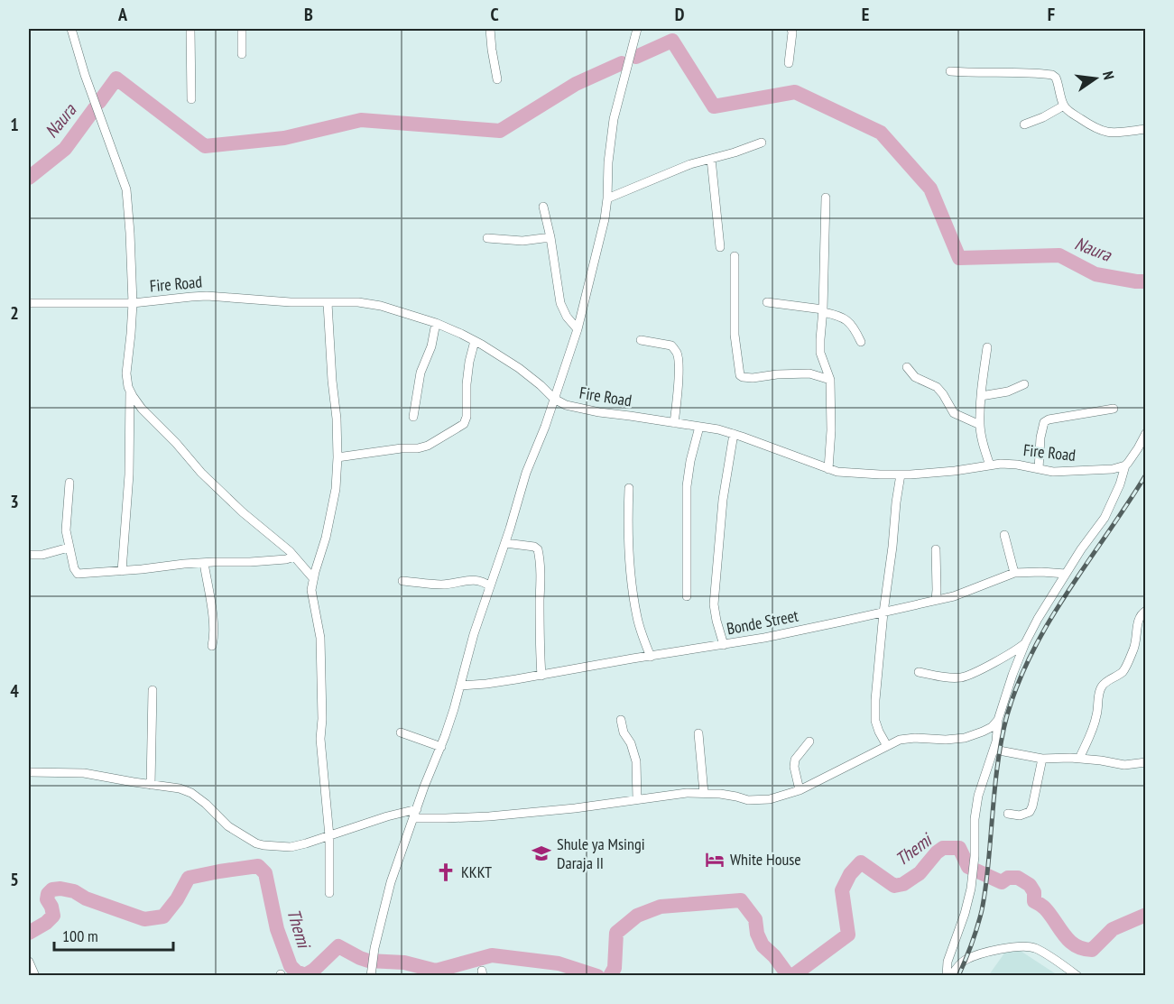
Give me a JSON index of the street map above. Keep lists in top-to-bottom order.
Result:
{
  "streets": {
    "street": ["Fire Road", "Bonde Street"]
  },
  "water": ["Naura", "Themi"],
  "places": {
    "school or university": ["Shule ya Msingi Daraja II"],
    "hotel": ["White House"],
    "church": ["KKKT"]
  },
  "scale_bar": "100 m",
  "north": "right",
  "grid": {
    "columns": [
      "A",
      "B",
      "C",
      "D",
      "E",
      "F"
    ],
    "rows": [
      "1",
      "2",
      "3",
      "4",
      "5"
    ]
  }
}
